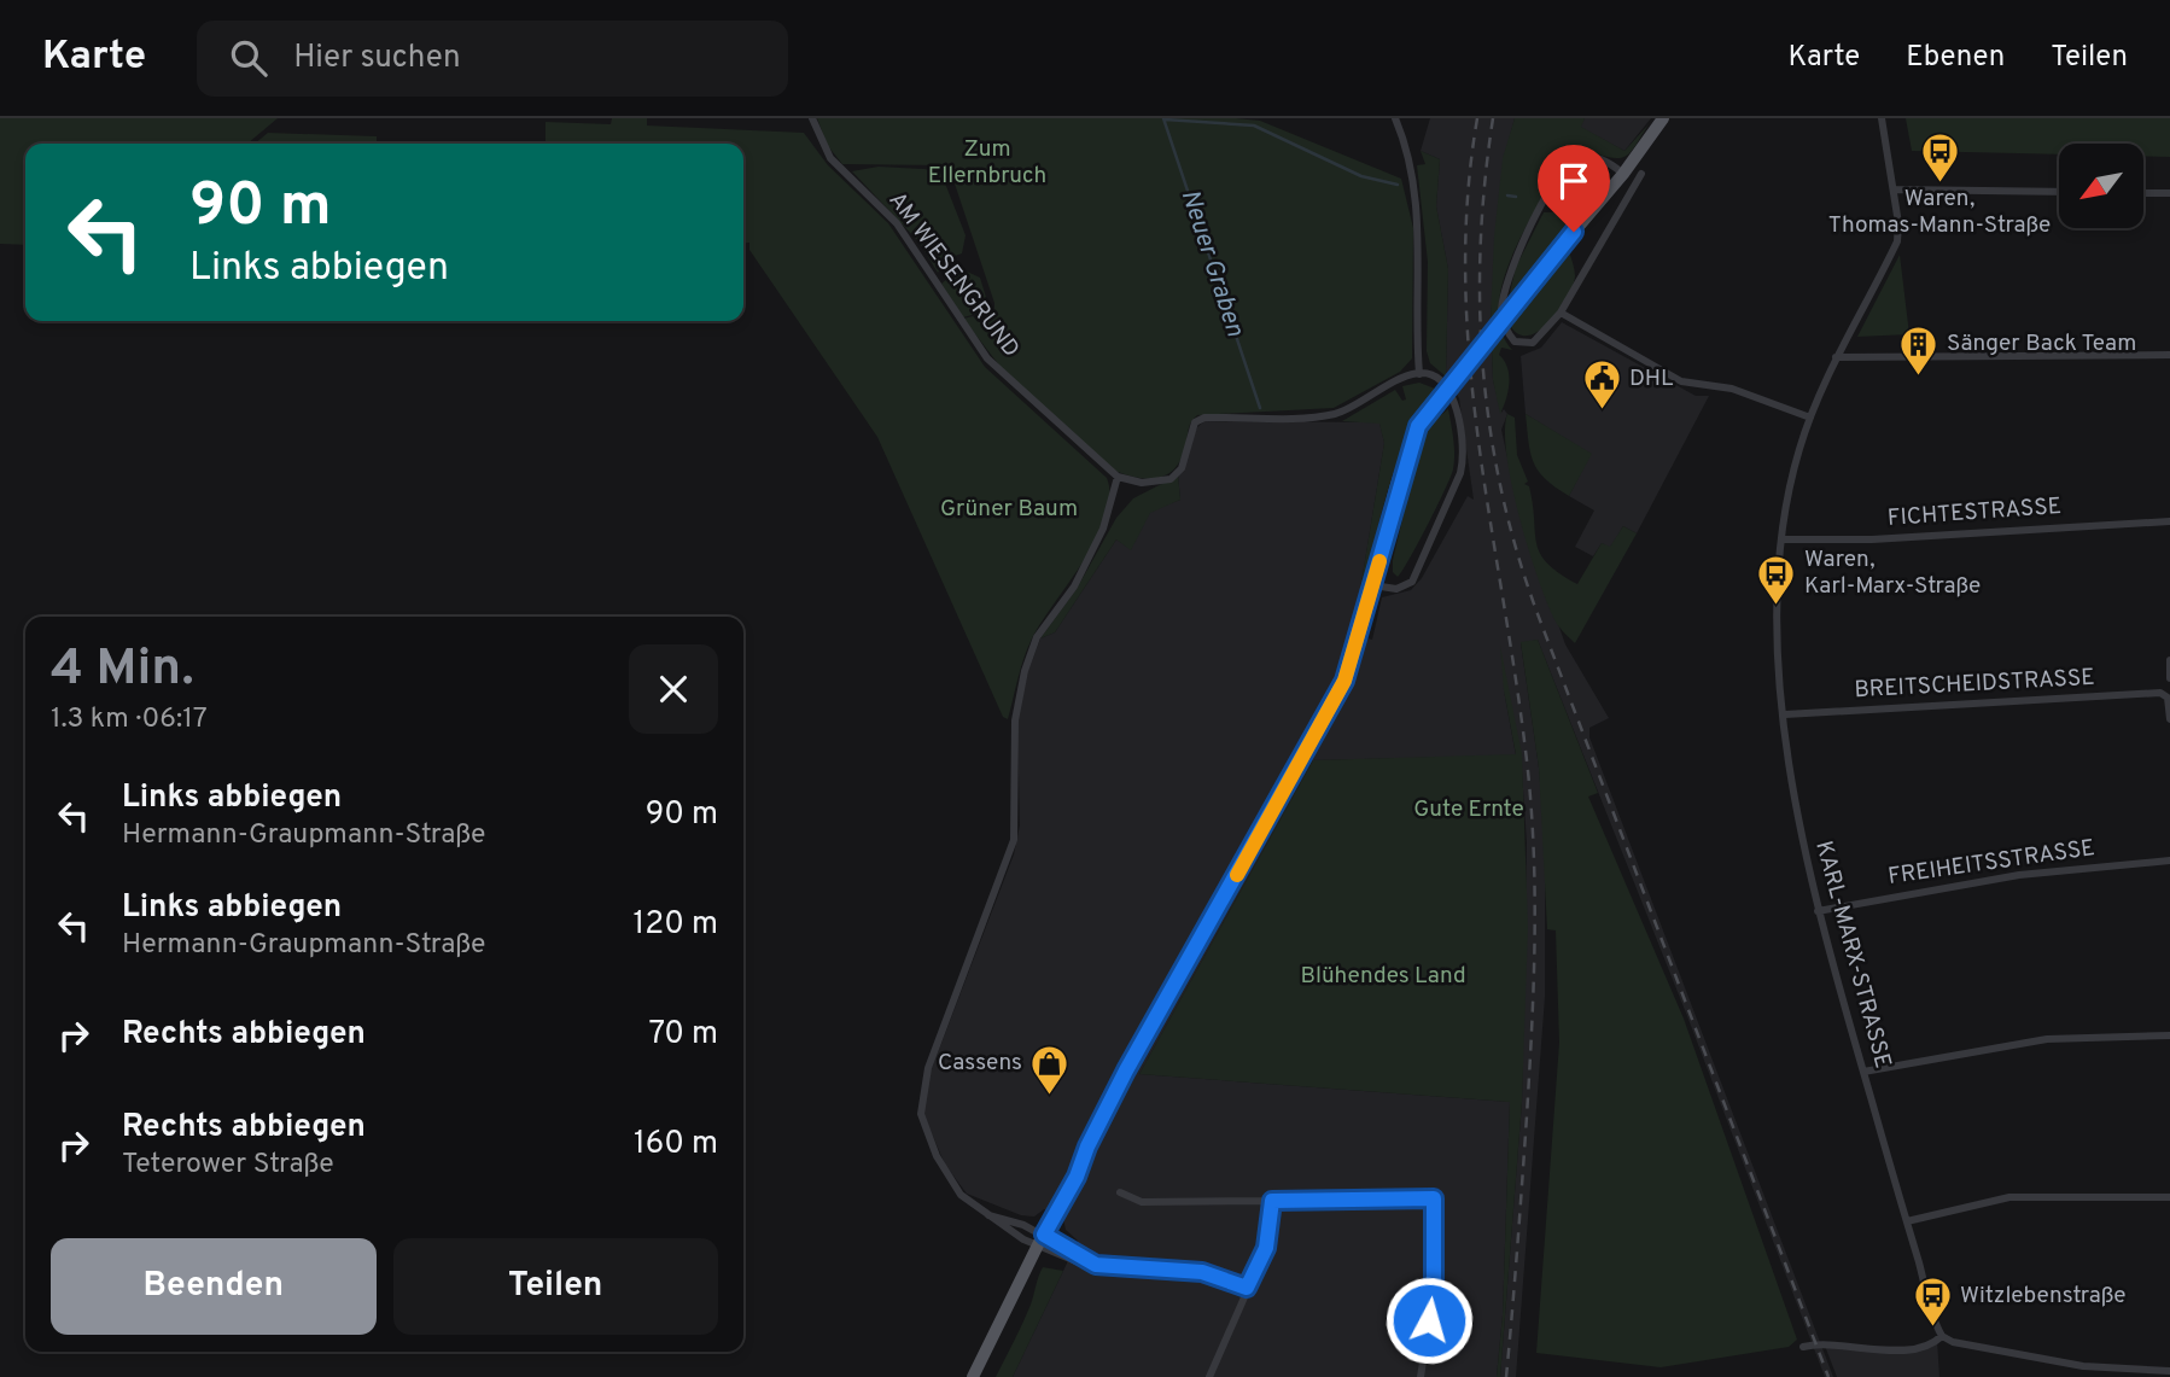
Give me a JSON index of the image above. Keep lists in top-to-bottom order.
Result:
{
  "streets": {
    "street": [
      "AM WIESENGRUND",
      "FICHTESTRASSE",
      "BREITSCHEIDSTRASSE",
      "FREIHEITSSTRASSE",
      "KARL-MARX-STRASSE"
    ]
  },
  "crossings": [
    ["FICHTESTRASSE", "KARL-MARX-STRASSE"],
    ["BREITSCHEIDSTRASSE", "KARL-MARX-STRASSE"],
    ["FREIHEITSSTRASSE", "KARL-MARX-STRASSE"]
  ],
  "water": ["Neuer Graben"],
  "parks": [
    "Zum Ellernbruch",
    "Grüner Baum",
    "Gute Ernte",
    "Blühendes Land"
  ],
  "places": {
    "bus stop": ["Waren, Thomas-Mann-Straße", "Waren, Karl-Marx-Straße", "Witzlebenstraße"],
    "building": ["Sänger Back Team"],
    "public building": ["DHL"],
    "shop": ["Cassens"]
  },
  "north": "bottom left",
  "page": {
    "header": "Karte",
    "search": "Hier suchen",
    "nav": ["Karte", "Ebenen", "Teilen"],
    "turn": ["90 m", "Links abbiegen"],
    "heading": ["4 Min.", "1.3 km · 06:17"],
    "list": [
      {
        "name": "Links abbiegen",
        "note": "Hermann-Graupmann-Straße",
        "value": "90 m"
      },
      {
        "name": "Links abbiegen",
        "note": "Hermann-Graupmann-Straße",
        "value": "120 m"
      },
      {
        "name": "Rechts abbiegen",
        "value": "70 m"
      },
      {
        "name": "Rechts abbiegen",
        "note": "Teterower Straße",
        "value": "160 m"
      }
    ],
    "buttons": ["Beenden", "Teilen"]
  }
}
